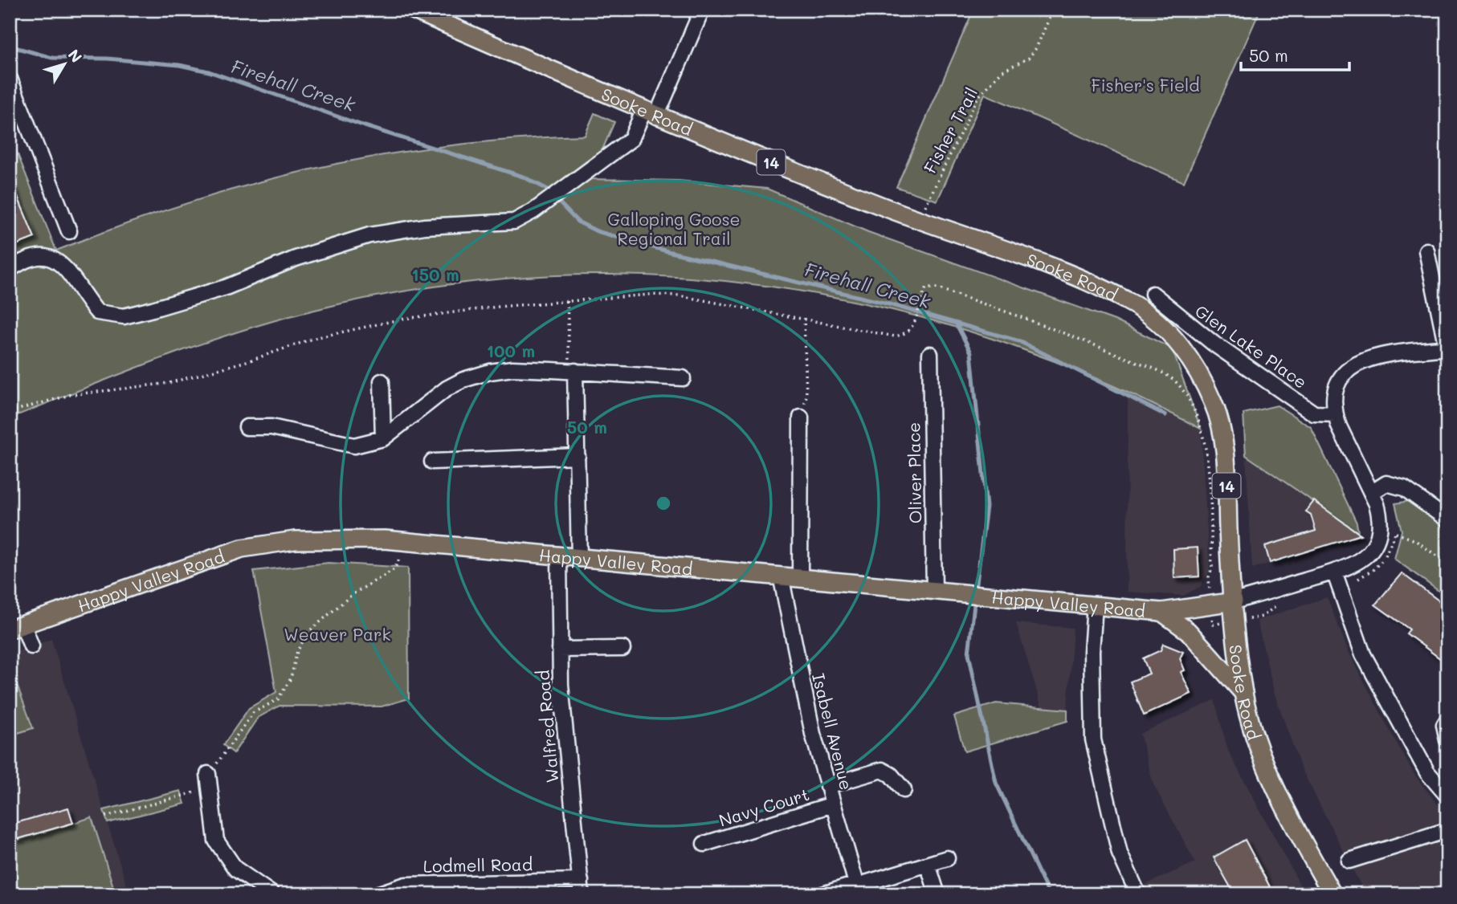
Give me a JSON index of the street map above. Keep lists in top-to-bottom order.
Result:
{
  "streets": {
    "main road": ["Sooke Road", "14", "Happy Valley Road"],
    "street": [
      "Glen Lake Place",
      "Oliver Place",
      "Walfred Road",
      "Isabell Avenue",
      "Navy Court",
      "Lodmell Road"
    ],
    "path": ["Fisher Trail"]
  },
  "crossings": [
    ["Sooke Road", "Fisher Trail"],
    ["Sooke Road", "Happy Valley Road"],
    ["Oliver Place", "Happy Valley Road"],
    ["Happy Valley Road", "Walfred Road"],
    ["Happy Valley Road", "Isabell Avenue"],
    ["Walfred Road", "Lodmell Road"],
    ["Isabell Avenue", "Navy Court"]
  ],
  "water": ["Firehall Creek"],
  "parks": ["Fisher's Field", "Galloping Goose Regional Trail", "Weaver Park"],
  "scale_bar": "50 m",
  "north": "top right",
  "rings": ["150 m", "100 m", "50 m"]
}
